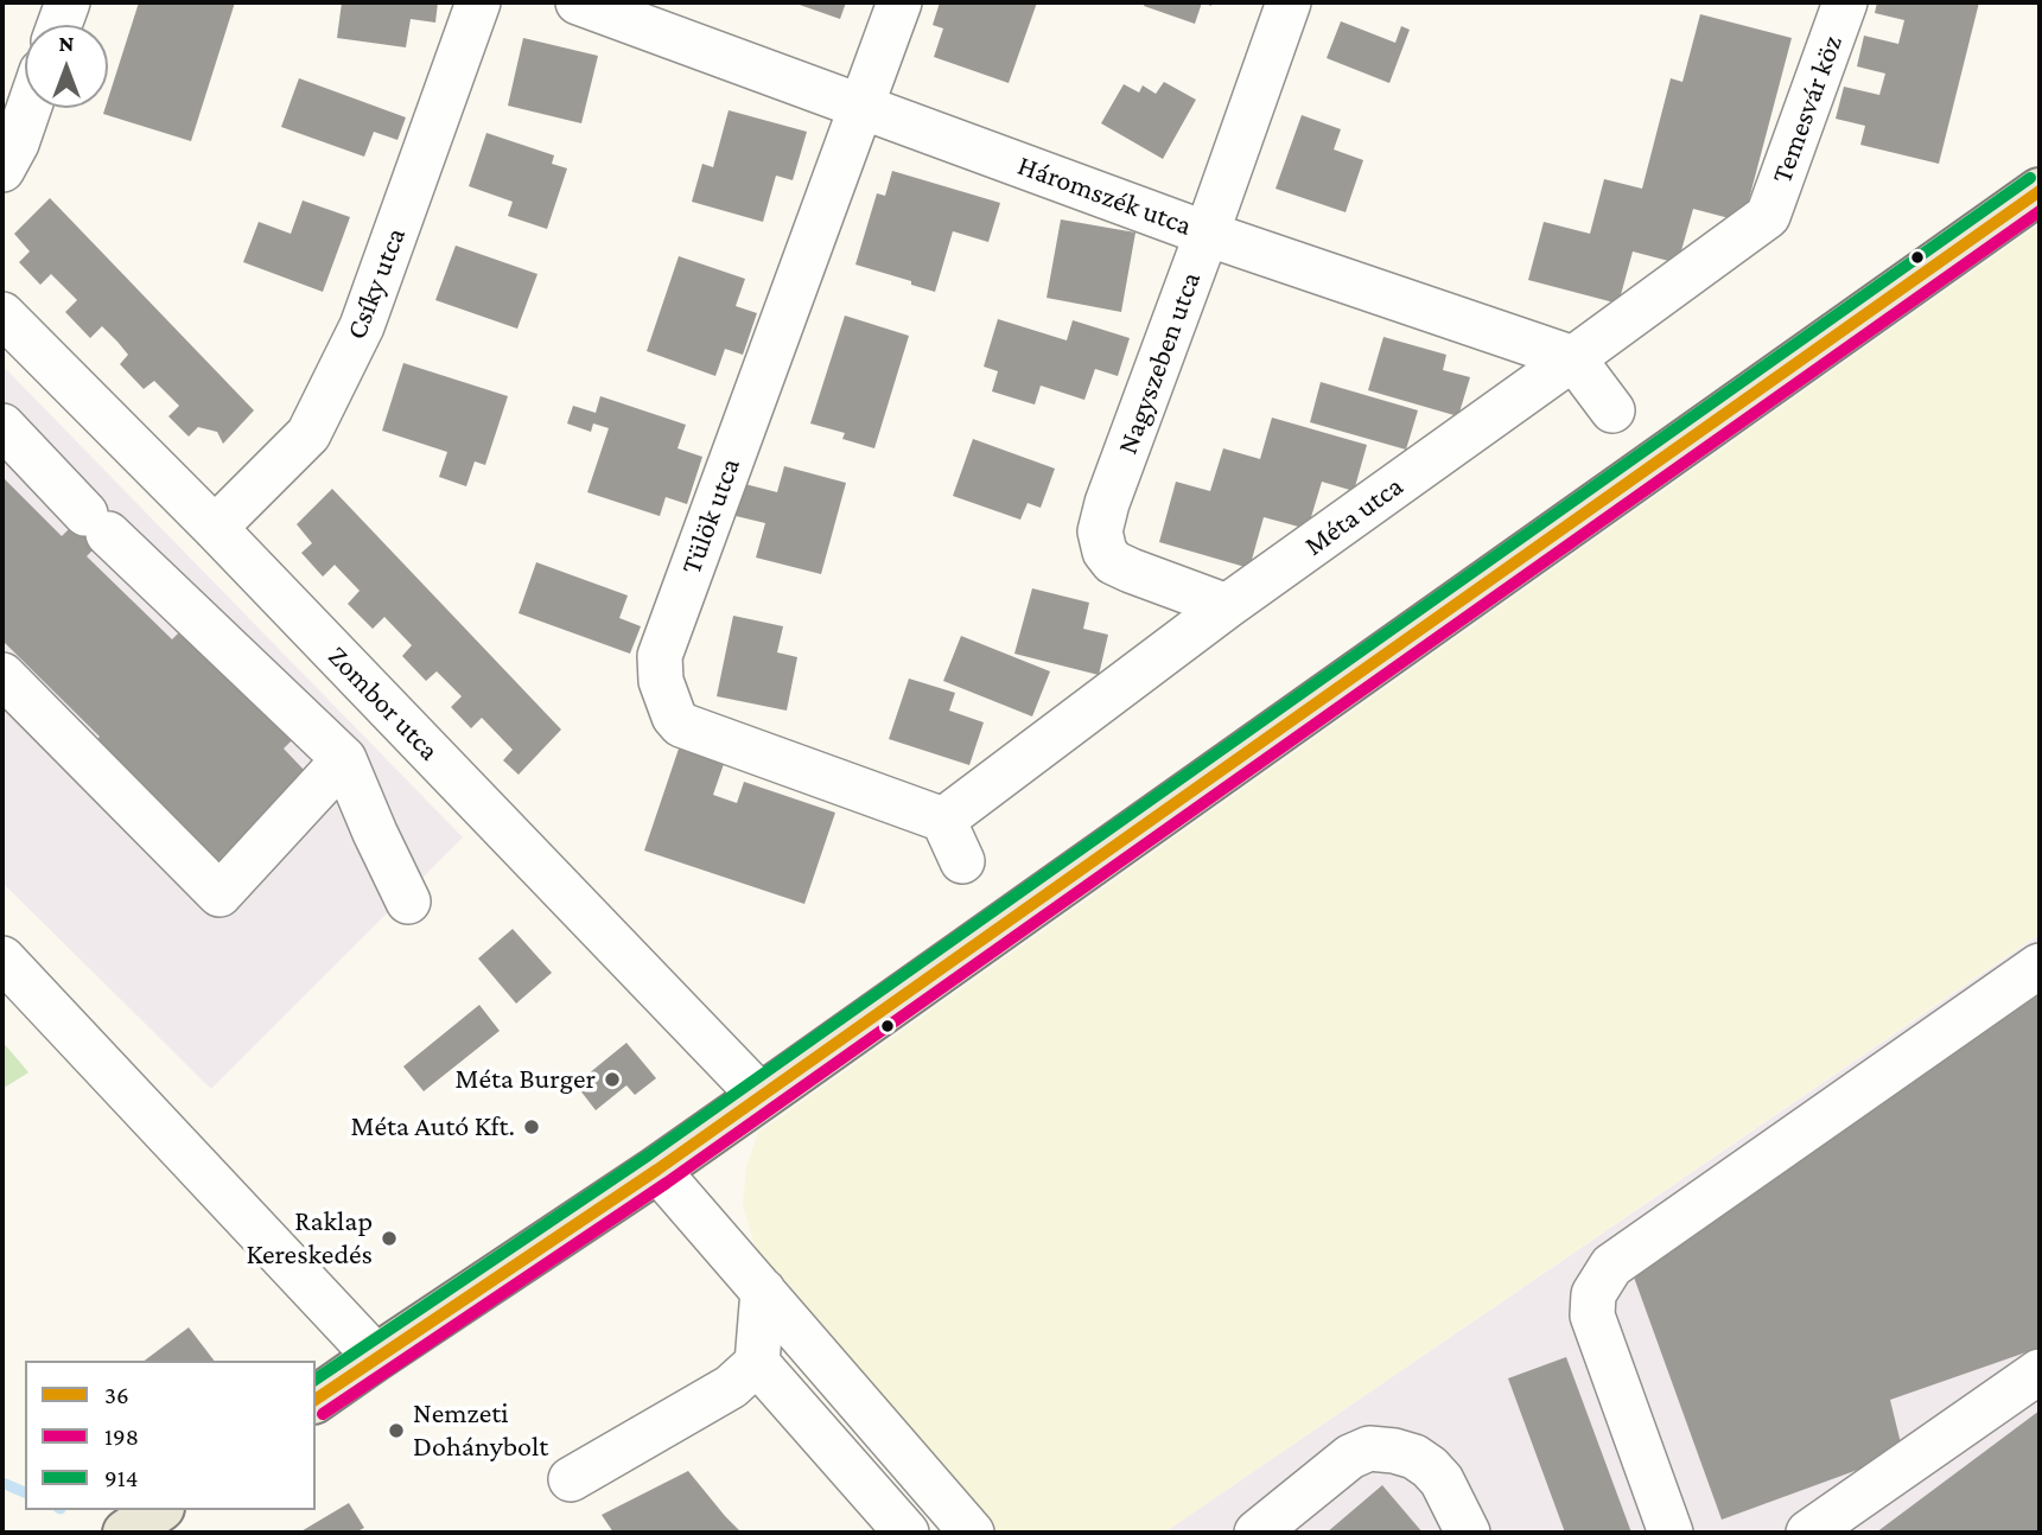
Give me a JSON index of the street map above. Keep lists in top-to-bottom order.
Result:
{
  "streets": {
    "street": [
      "Temesvár köz",
      "Háromszék utca",
      "Csíky utca",
      "Nagyszeben utca",
      "Tülök utca",
      "Méta utca",
      "Zombor utca"
    ]
  },
  "crossings": [
    ["Temesvár köz", "Méta utca"],
    ["Háromszék utca", "Nagyszeben utca"],
    ["Háromszék utca", "Tülök utca"],
    ["Háromszék utca", "Méta utca"],
    ["Csíky utca", "Zombor utca"],
    ["Nagyszeben utca", "Méta utca"],
    ["Tülök utca", "Méta utca"]
  ],
  "places": [
    "Méta Burger",
    "Méta Autó Kft.",
    "Raklap Kereskedés",
    "Nemzeti Dohánybolt"
  ],
  "lines": ["transit line 914", "transit line 36", "transit line 198"],
  "legend": ["36", "198", "914"],
  "north": "top"
}
